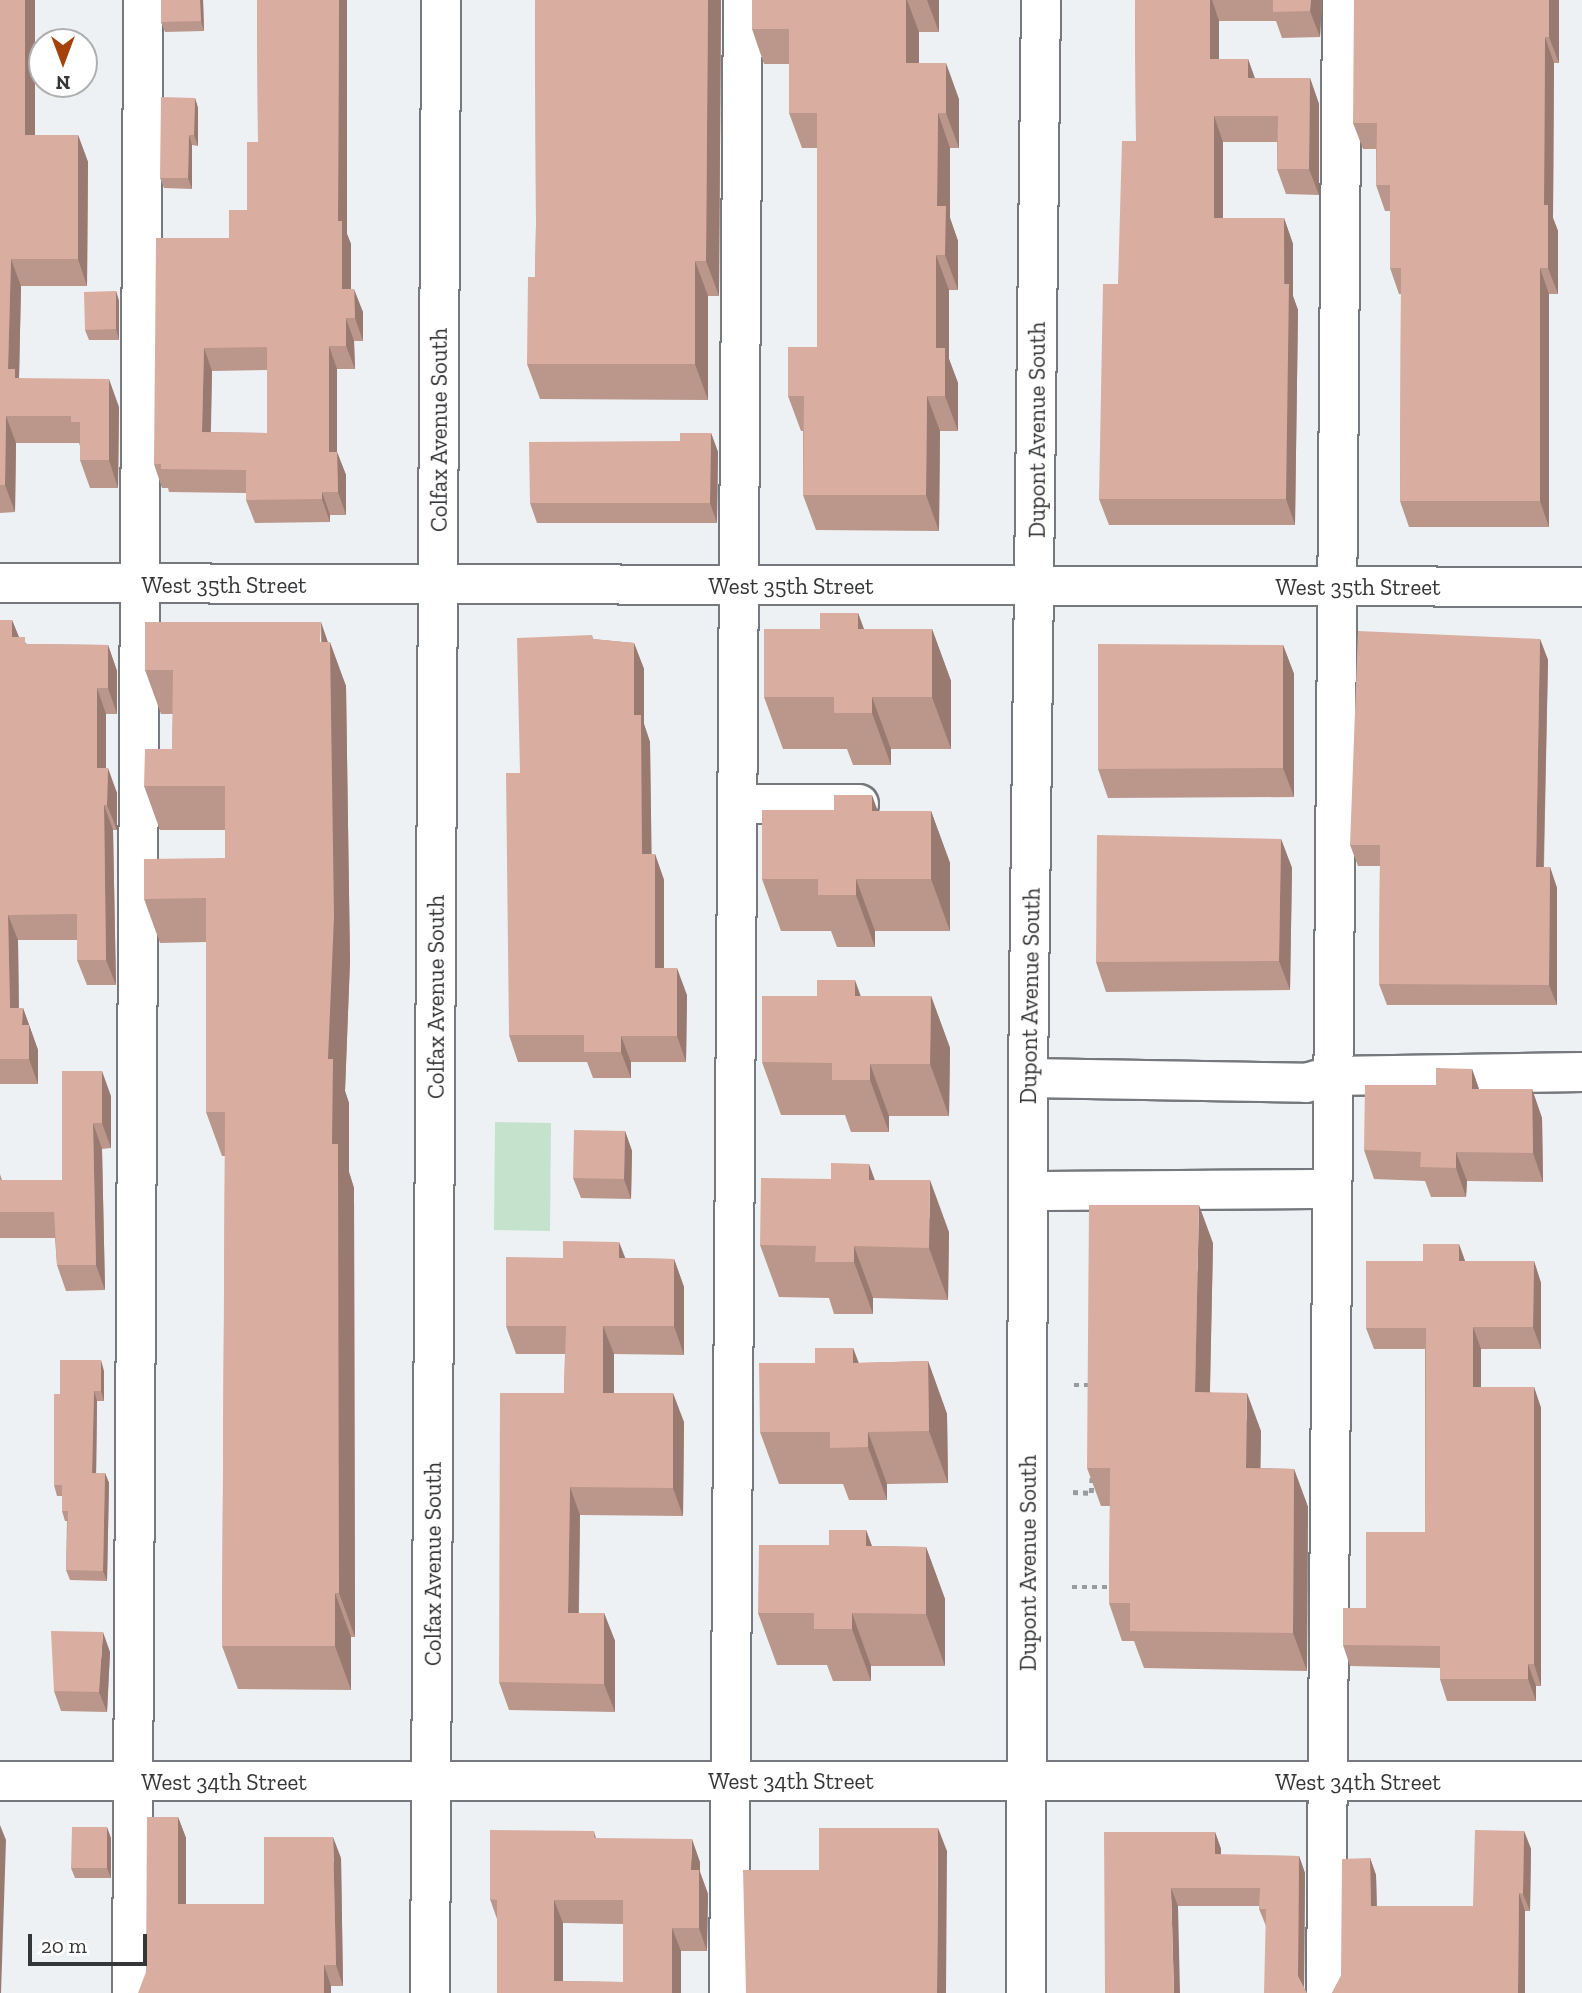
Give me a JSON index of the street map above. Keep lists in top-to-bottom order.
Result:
{
  "streets": {
    "street": [
      "Colfax Avenue South",
      "Dupont Avenue South",
      "West 35th Street",
      "West 34th Street"
    ]
  },
  "crossings": [
    ["Colfax Avenue South", "West 35th Street"],
    ["Colfax Avenue South", "West 34th Street"],
    ["Dupont Avenue South", "West 35th Street"],
    ["Dupont Avenue South", "West 34th Street"]
  ],
  "scale_bar": "20 m",
  "north": "bottom"
}
